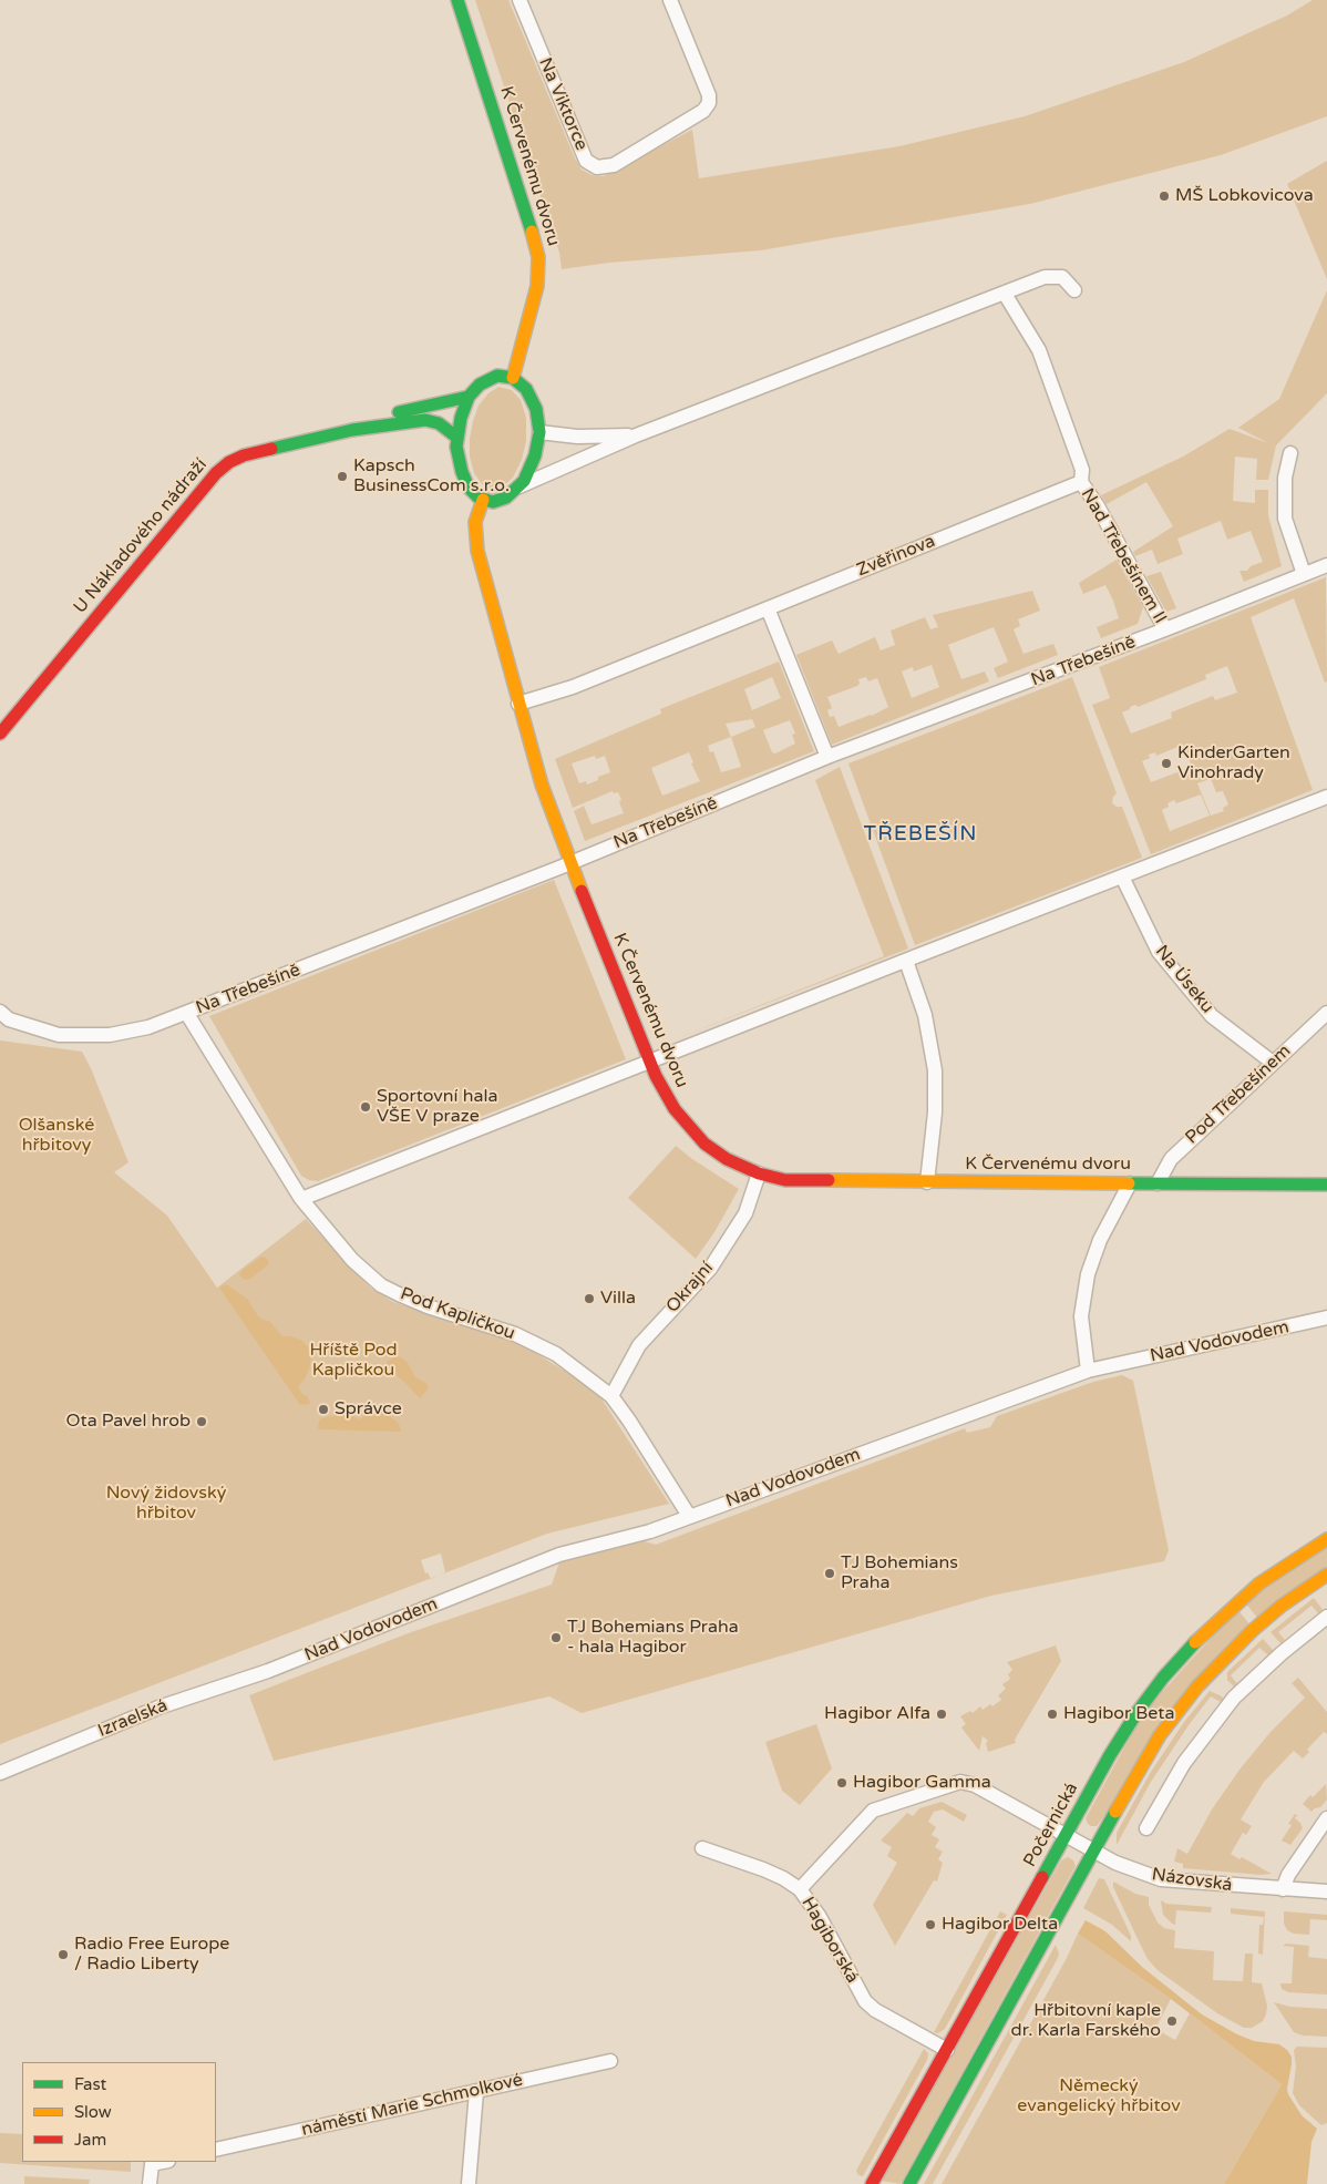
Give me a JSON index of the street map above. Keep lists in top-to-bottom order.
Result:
{
  "streets": {
    "street": [
      "Na Viktorce",
      "K Červenému dvoru",
      "U Nákladového nádraží",
      "Zvěřinova",
      "Nad Třebešínem II",
      "Na Třebešíně",
      "Na Úseku",
      "Pod Třebešínem",
      "Okrajní",
      "Pod Kapličkou",
      "Nad Vodovodem",
      "Izraelská",
      "Počernická",
      "Názovská",
      "Hagiborská",
      "náměstí Marie Schmolkové"
    ]
  },
  "crossings": [
    ["K Červenému dvoru", "Zvěřinova"],
    ["K Červenému dvoru", "Na Třebešíně"],
    ["K Červenému dvoru", "Pod Třebešínem"],
    ["K Červenému dvoru", "Okrajní"],
    ["Zvěřinova", "Nad Třebešínem II"],
    ["Nad Třebešínem II", "Na Třebešíně"],
    ["Na Třebešíně", "Pod Kapličkou"],
    ["Na Úseku", "Pod Třebešínem"],
    ["Okrajní", "Pod Kapličkou"],
    ["Pod Kapličkou", "Nad Vodovodem"],
    ["Nad Vodovodem", "Izraelská"],
    ["Počernická", "Názovská"],
    ["Počernická", "Hagiborská"],
    ["Názovská", "Hagiborská"]
  ],
  "districts": ["TŘEBEŠÍN"],
  "parks": [
    "Olšanské hřbitovy",
    "Hříště Pod Kapličkou",
    "Nový židovský hřbitov",
    "Německý evangelický hřbitov"
  ],
  "places": [
    "MŠ Lobkovicova",
    "Kapsch BusinessCom s.r.o.",
    "KinderGarten Vinohrady",
    "Sportovní hala VŠE V praze",
    "Villa",
    "Správce",
    "Ota Pavel hrob",
    "TJ Bohemians Praha",
    "TJ Bohemians Praha - hala Hagibor",
    "Hagibor Alfa",
    "Hagibor Beta",
    "Hagibor Gamma",
    "Hagibor Delta",
    "Radio Free Europe / Radio Liberty",
    "Hřbitovní kaple dr. Karla Farského"
  ],
  "legend": ["Fast", "Slow", "Jam"]
}
